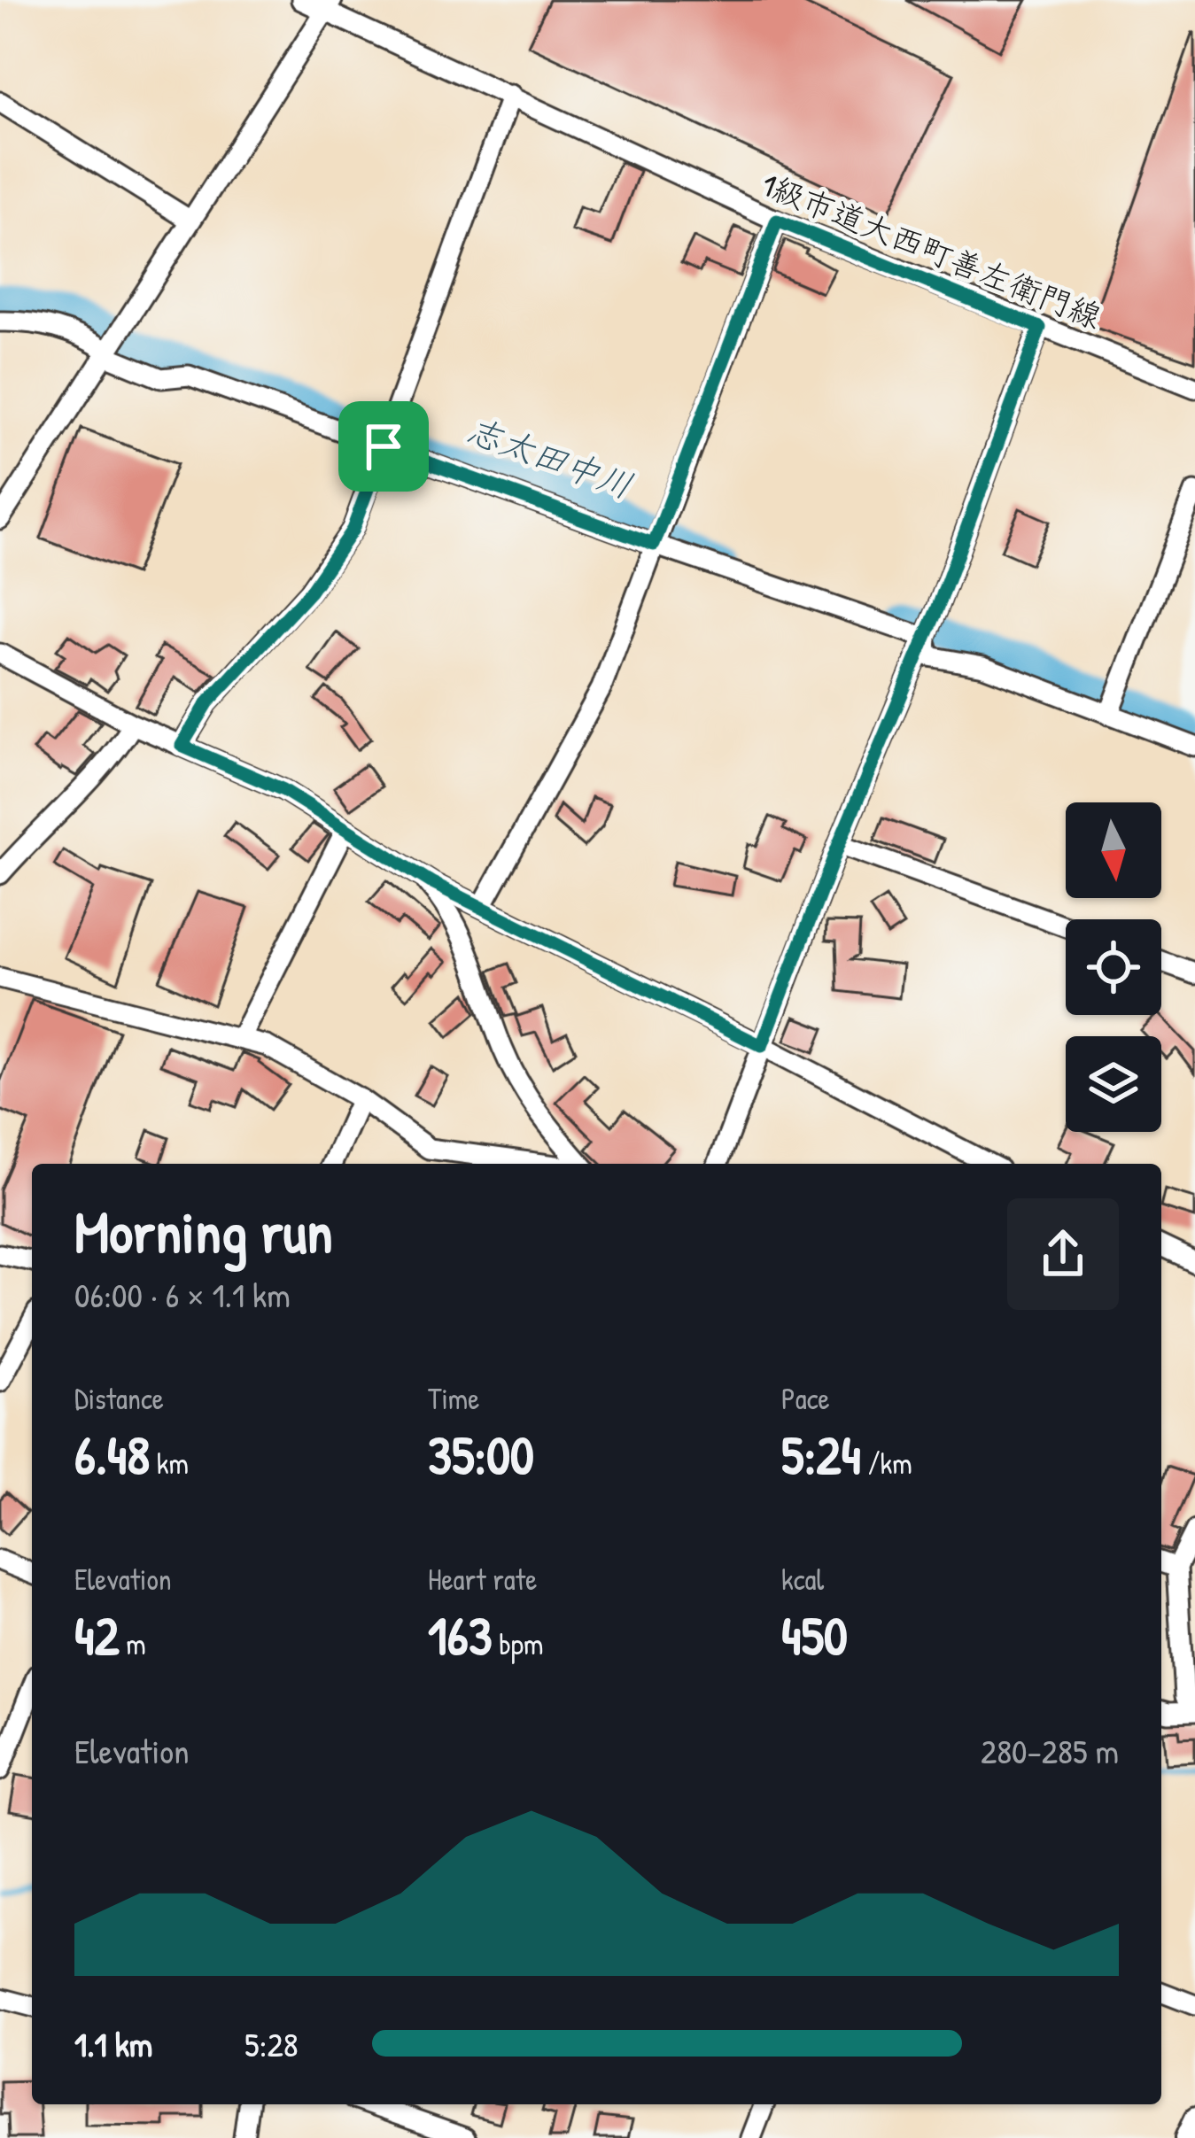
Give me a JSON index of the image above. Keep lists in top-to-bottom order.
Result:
{
  "streets": {
    "street": ["1級市道大西町善左衛門線"]
  },
  "water": ["志太田中川"],
  "north": "bottom",
  "page": {
    "heading": ["Morning run", "06:00 · 6 × 1.1 km"],
    "stats": [
      ["Distance", "6.48 km"],
      ["Time", "35:00"],
      ["Pace", "5:24 /km"],
      ["Elevation", "42 m"],
      ["Heart rate", "163 bpm"],
      ["kcal", "450"]
    ],
    "chart": ["Elevation", "280–285 m"],
    "list": [
      {
        "name": "1.1 km",
        "note": "5:28"
      }
    ]
  }
}
